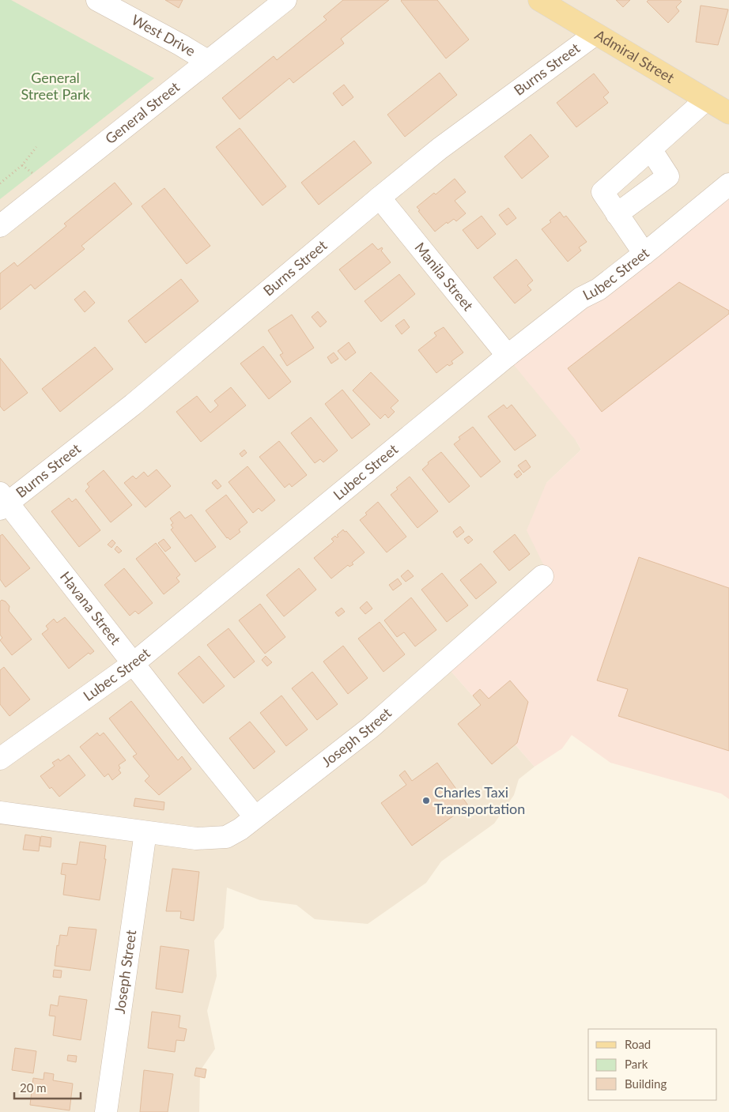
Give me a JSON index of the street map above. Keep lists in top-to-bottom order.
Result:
{
  "streets": {
    "main road": ["Admiral Street"],
    "street": [
      "West Drive",
      "Burns Street",
      "General Street",
      "Lubec Street",
      "Manila Street",
      "Havana Street",
      "Joseph Street"
    ]
  },
  "crossings": [
    ["West Drive", "General Street"],
    ["Admiral Street", "Burns Street"],
    ["Burns Street", "Manila Street"],
    ["Burns Street", "Havana Street"],
    ["Lubec Street", "Manila Street"],
    ["Lubec Street", "Havana Street"],
    ["Havana Street", "Joseph Street"]
  ],
  "parks": ["General Street Park"],
  "places": ["Charles Taxi Transportation"],
  "legend": ["Road", "Park", "Building"],
  "scale_bar": "20 m"
}
